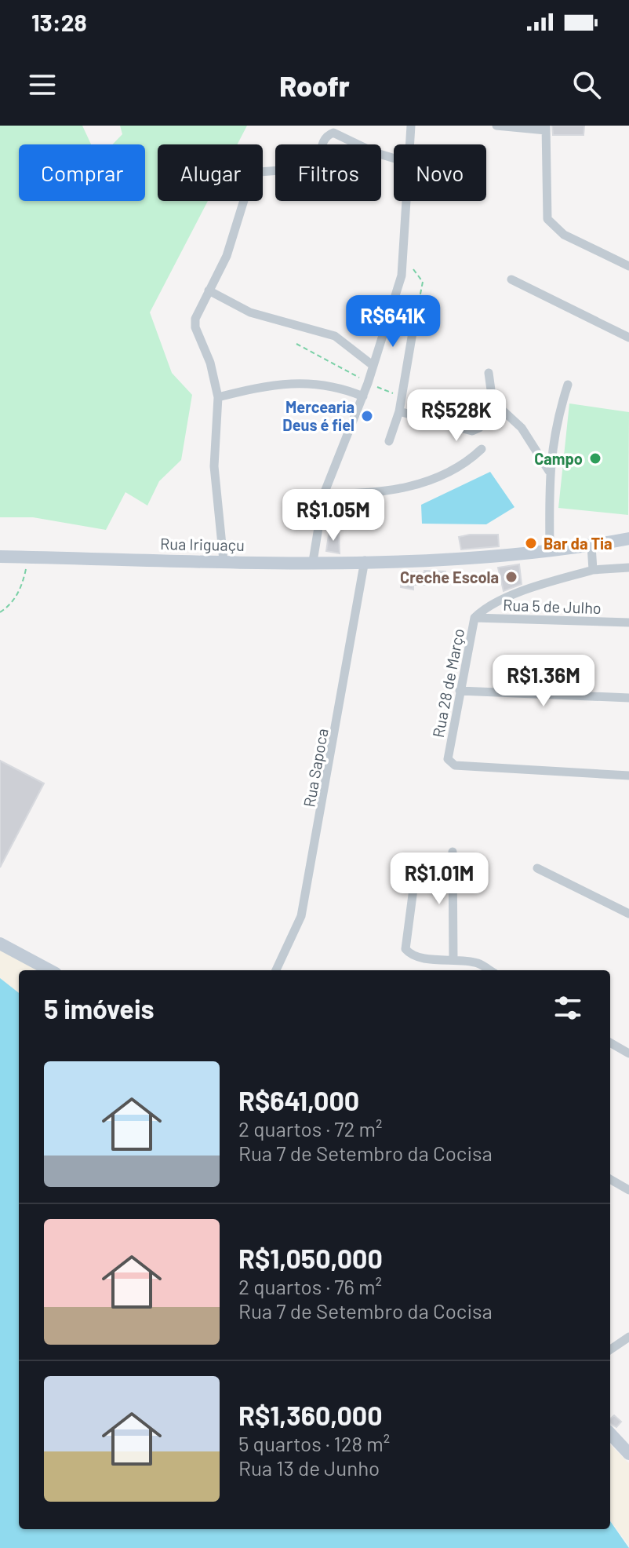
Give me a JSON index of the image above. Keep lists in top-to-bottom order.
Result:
{
  "streets": {
    "main road": ["Rua Iriguaçu"],
    "street": ["Rua 5 de Julho", "Rua 28 de Março", "Rua Sapoca"]
  },
  "crossings": [
    ["Rua Iriguaçu", "Rua Sapoca"],
    ["Rua 5 de Julho", "Rua 28 de Março"]
  ],
  "places": [
    "Mercearia Deus é fiel",
    "Campo",
    "Bar da Tia",
    "Creche Escola"
  ],
  "page": {
    "status": "13:28",
    "header": "Roofr",
    "chip": [
      "Comprar",
      "Alugar",
      "Filtros",
      "Novo"
    ],
    "price": [
      "R$641K",
      "R$528K",
      "R$1.05M",
      "R$1.36M",
      "R$1.01M"
    ],
    "heading": "5 imóveis",
    "list": [
      {
        "name": "R$641,000",
        "note": "2 quartos · 72 m² · Rua 7 de Setembro da Cocisa"
      },
      {
        "name": "R$1,050,000",
        "note": "2 quartos · 76 m² · Rua 7 de Setembro da Cocisa"
      },
      {
        "name": "R$1,360,000",
        "note": "5 quartos · 128 m² · Rua 13 de Junho"
      }
    ]
  }
}
